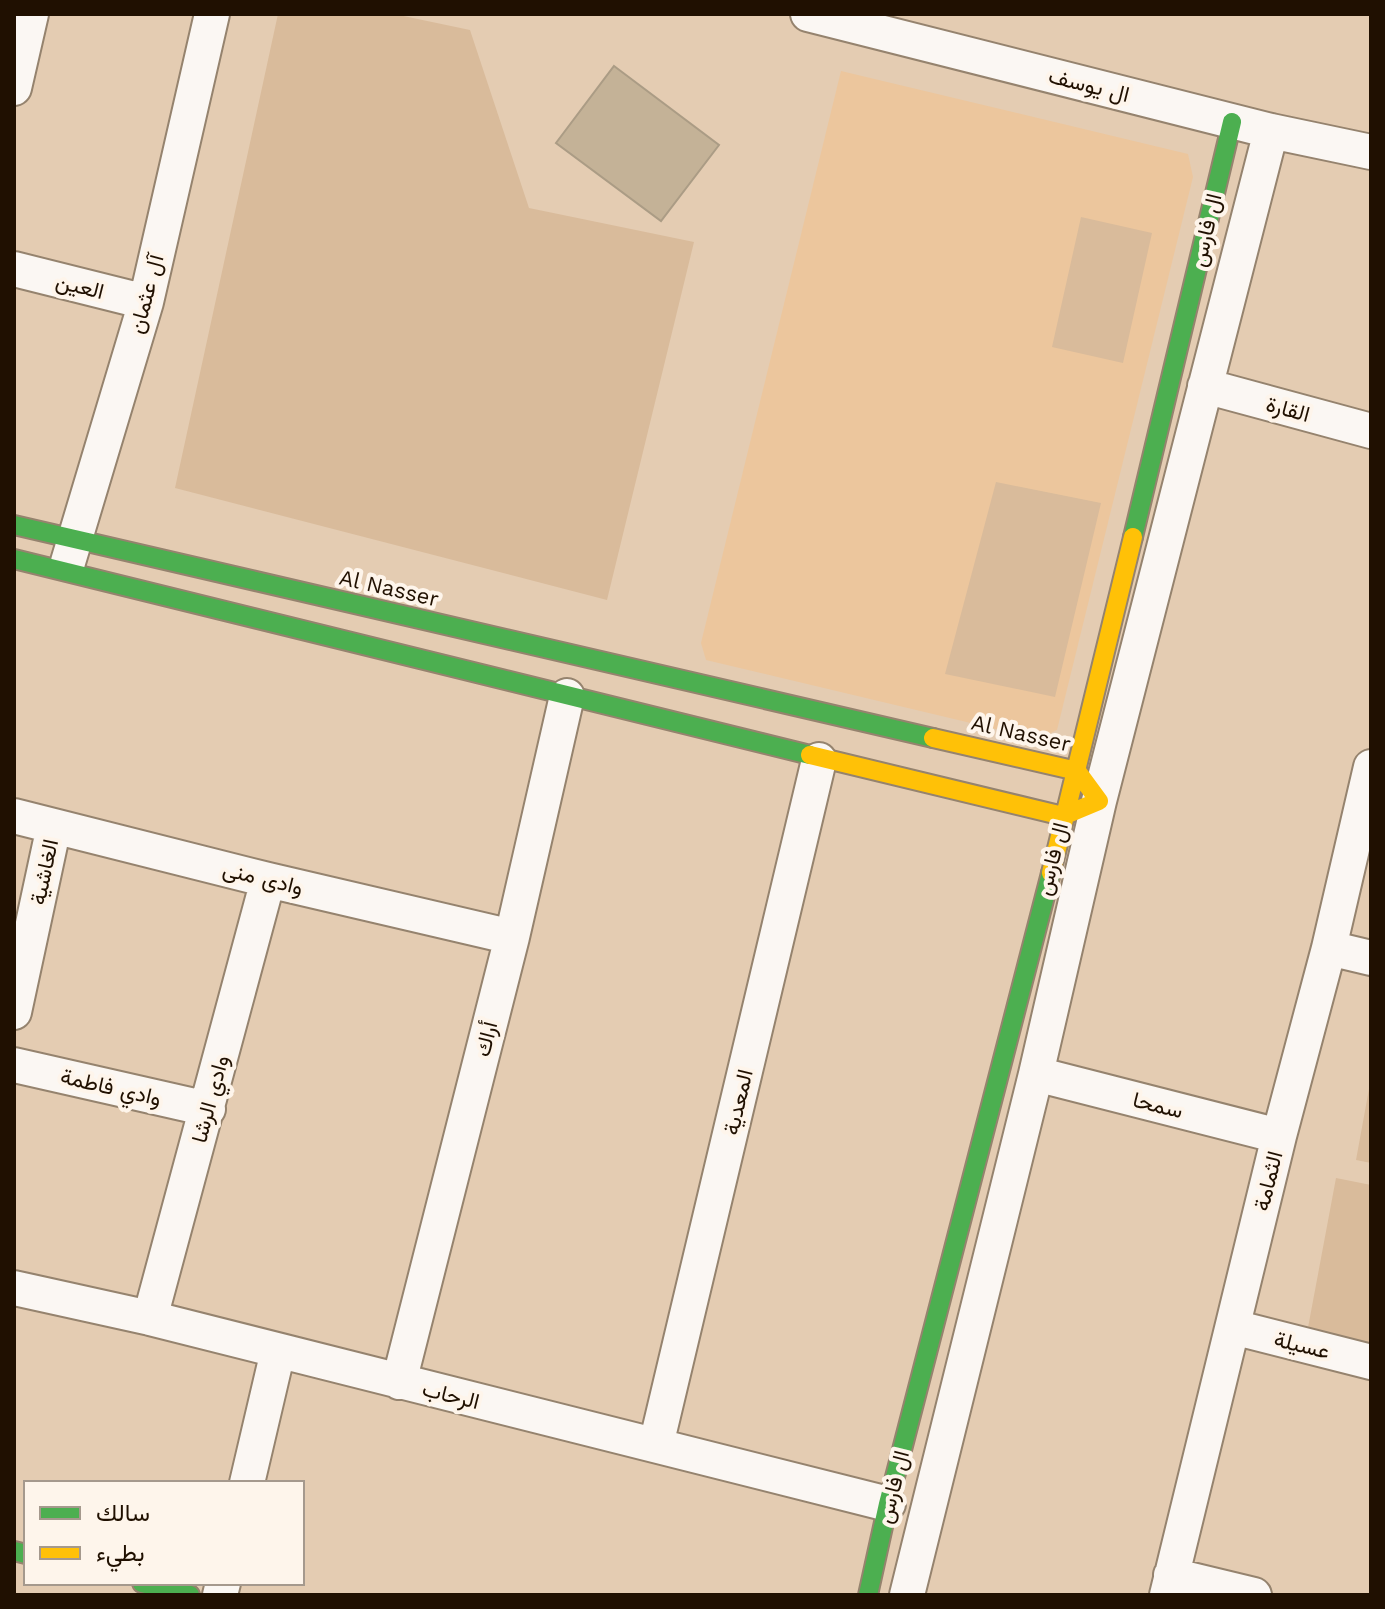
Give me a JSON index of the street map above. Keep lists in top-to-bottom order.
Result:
{
  "streets": {
    "street": [
      "ال يوسف",
      "ال فارس",
      "العين",
      "آل عثمان",
      "القارة",
      "Al Nasser",
      "الغاشية",
      "وادى منى",
      "أراك",
      "وادي فاطمة",
      "وادي الرشا",
      "المعدية",
      "سمحا",
      "الثمامة",
      "عسيلة",
      "الرحاب"
    ]
  },
  "crossings": [
    ["ال يوسف", "ال فارس"],
    ["ال فارس", "القارة"],
    ["ال فارس", "Al Nasser"],
    ["ال فارس", "سمحا"],
    ["ال فارس", "الرحاب"],
    ["العين", "آل عثمان"],
    ["آل عثمان", "Al Nasser"],
    ["Al Nasser", "أراك"],
    ["Al Nasser", "المعدية"],
    ["الغاشية", "وادى منى"],
    ["وادى منى", "أراك"],
    ["وادى منى", "وادي الرشا"],
    ["أراك", "الرحاب"],
    ["وادي فاطمة", "وادي الرشا"],
    ["وادي الرشا", "الرحاب"],
    ["المعدية", "الرحاب"],
    ["سمحا", "الثمامة"],
    ["الثمامة", "عسيلة"]
  ],
  "legend": ["سالك", "بطيء"]
}
